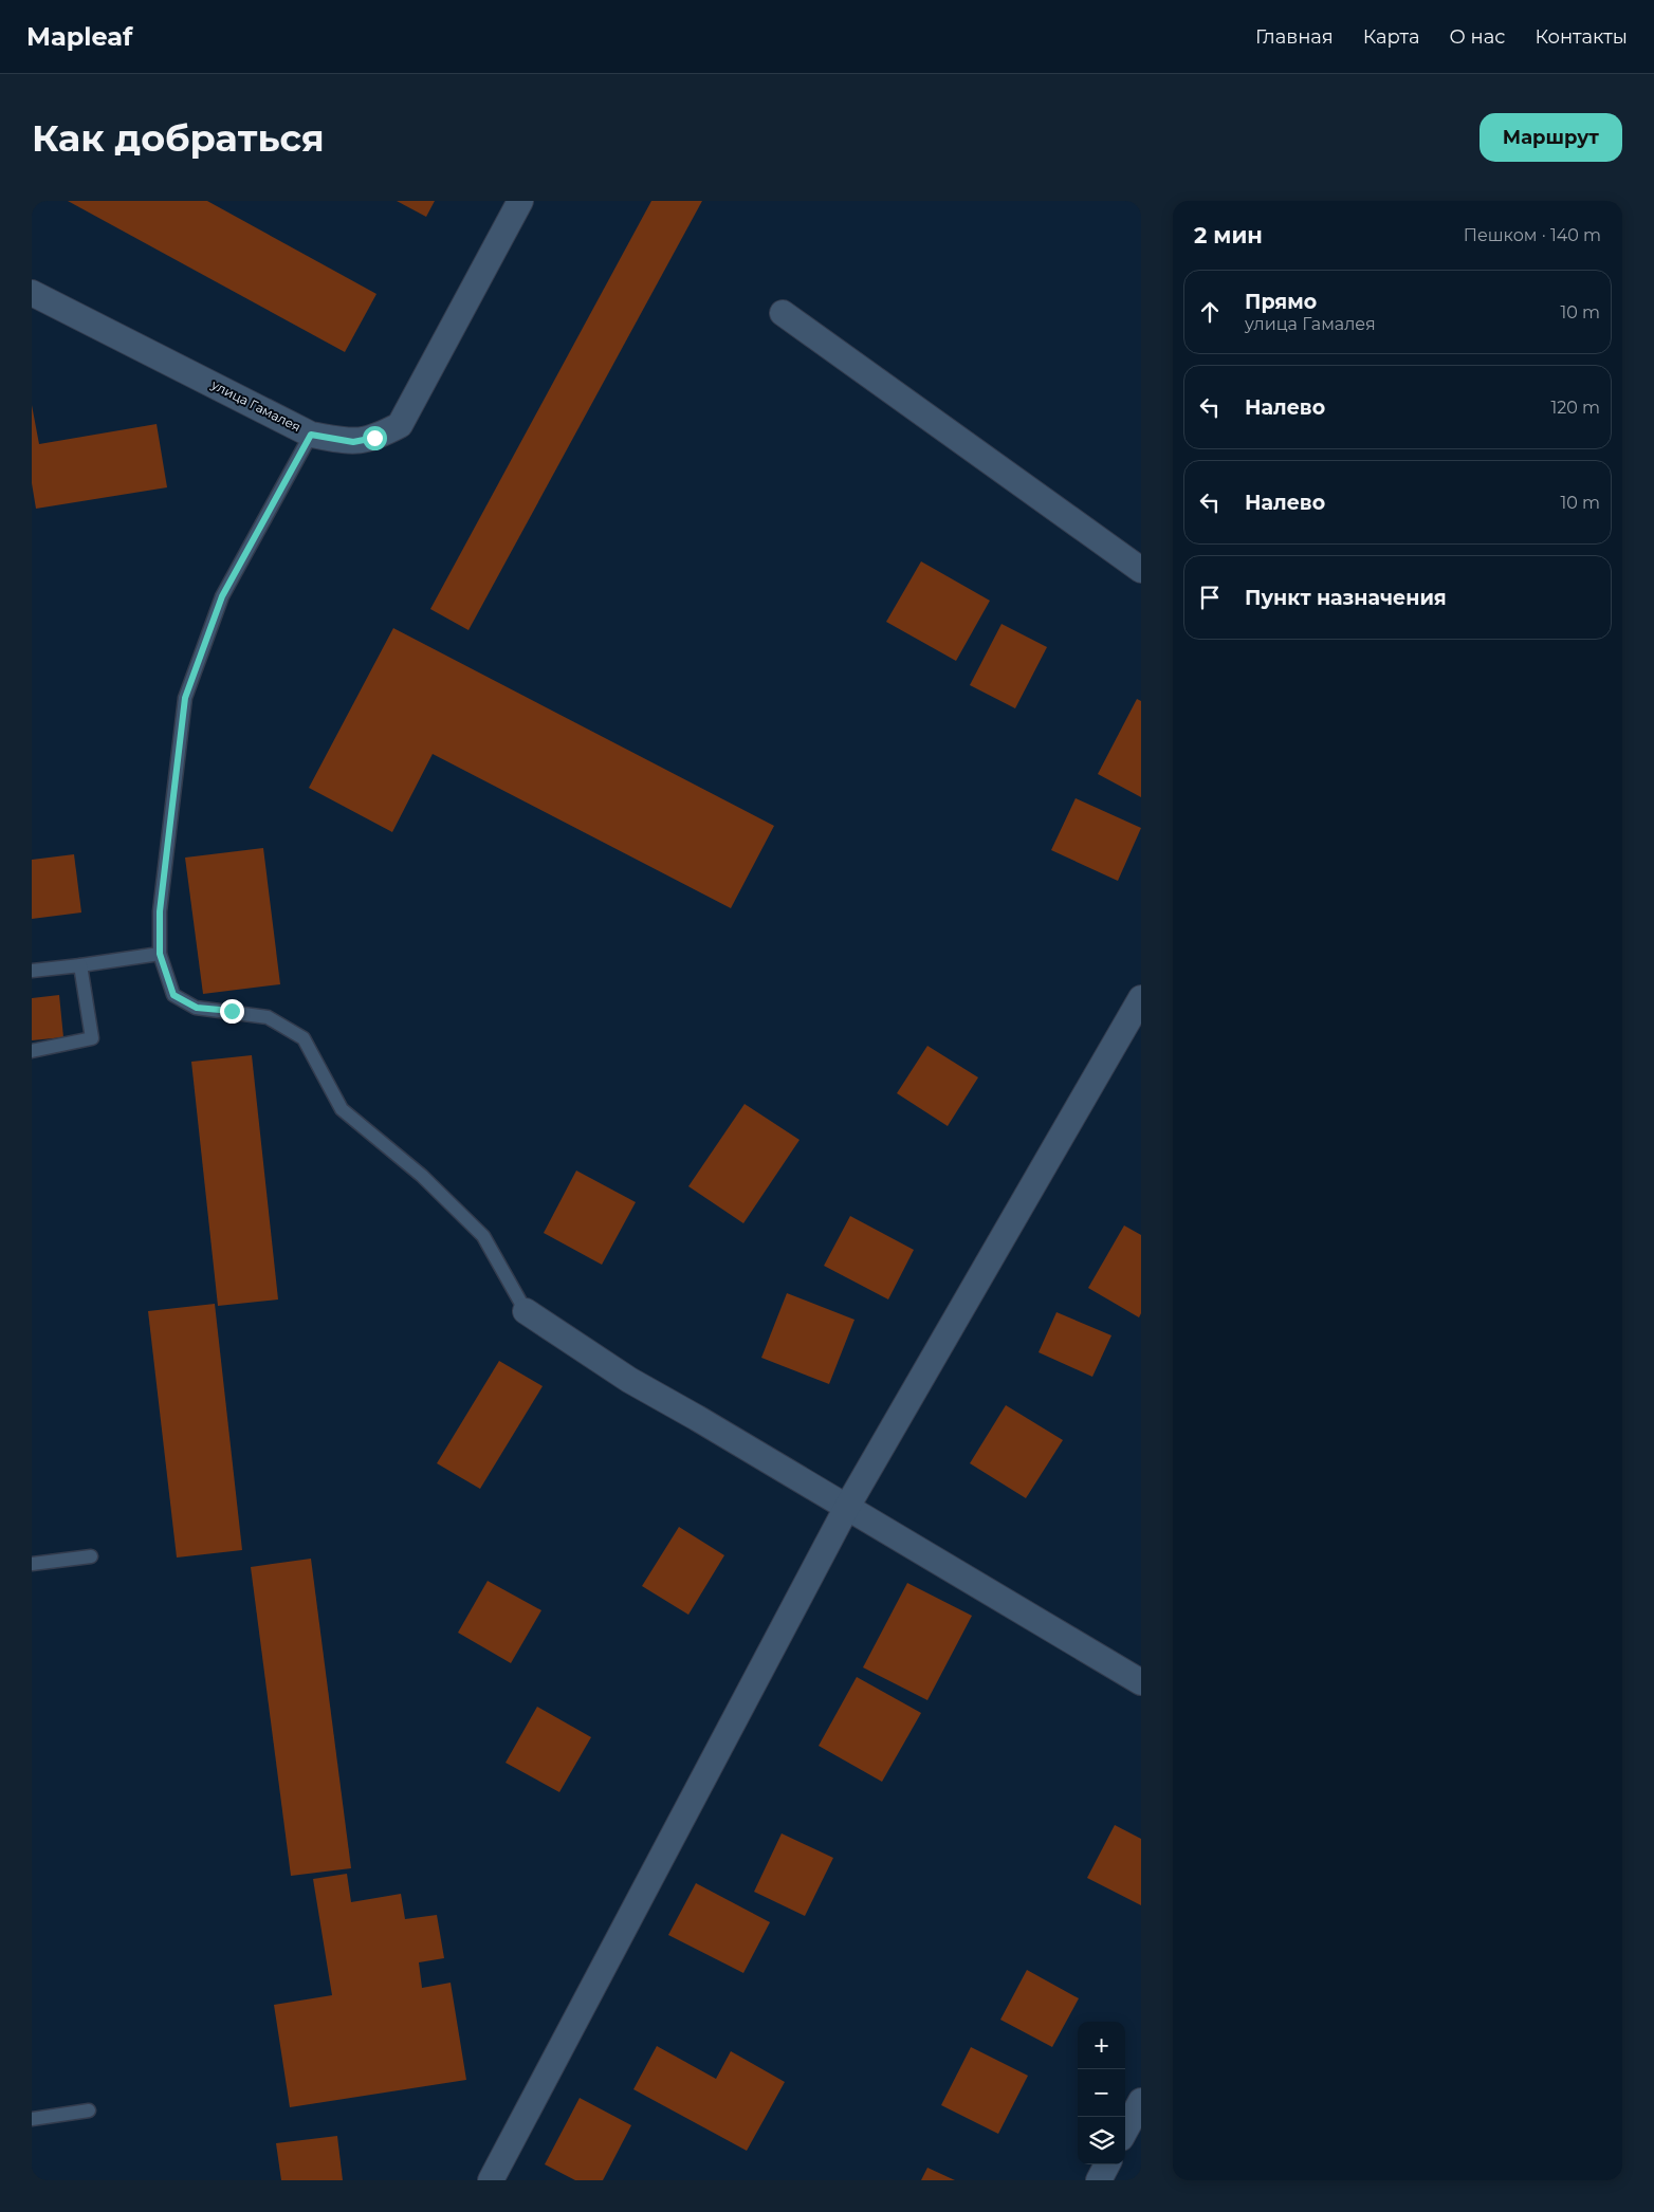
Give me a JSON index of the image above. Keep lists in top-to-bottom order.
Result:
{
  "streets": {
    "street": ["улица Гамалея"]
  },
  "page": {
    "header": "Mapleaf",
    "nav": [
      "Главная",
      "Карта",
      "О нас",
      "Контакты"
    ],
    "buttons": "Маршрут",
    "title": "Как добраться",
    "heading": ["2 мин", "Пешком · 140 m"],
    "list": [
      ["Прямо", "улица Гамалея", "10 m"],
      ["Налево", "120 m"],
      ["Налево", "10 m"],
      "Пункт назначения"
    ],
    "map_buttons": ["+", "−"]
  }
}
